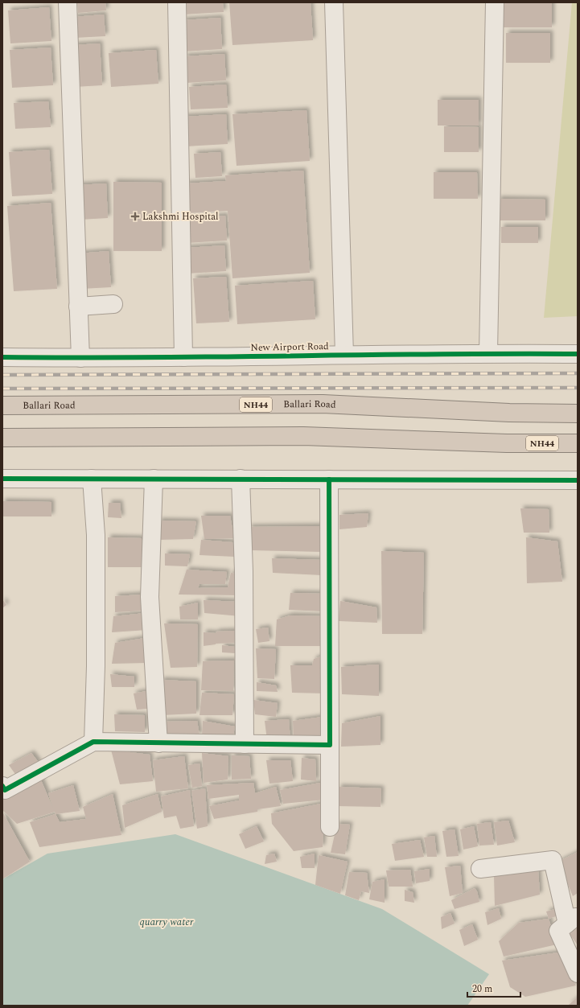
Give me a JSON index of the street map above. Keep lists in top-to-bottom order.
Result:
{
  "streets": {
    "highway": ["NH44", "Ballari Road"],
    "street": ["New Airport Road"]
  },
  "water": ["quarry water"],
  "places": {
    "health": ["Lakshmi Hospital"]
  },
  "scale_bar": "20 m"
}
